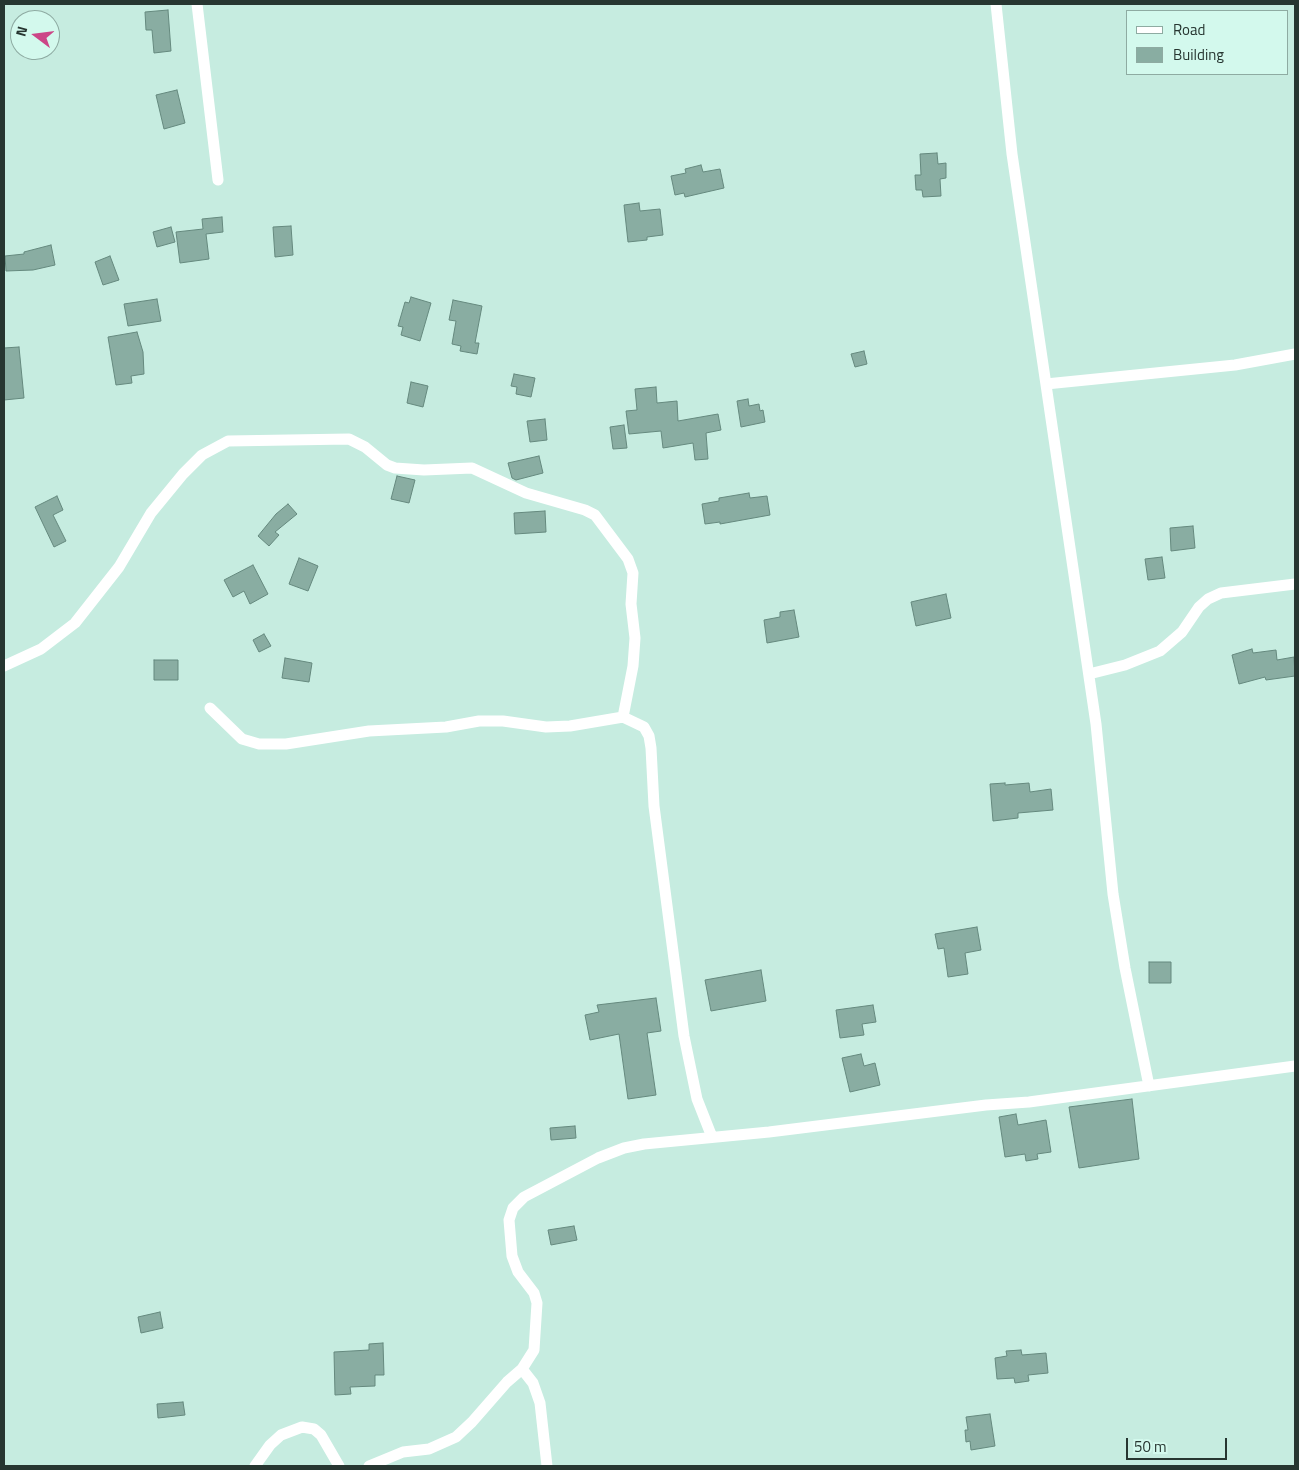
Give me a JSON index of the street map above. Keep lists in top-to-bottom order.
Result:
{
  "legend": ["Road", "Building"],
  "scale_bar": "50 m",
  "north": "left"
}
